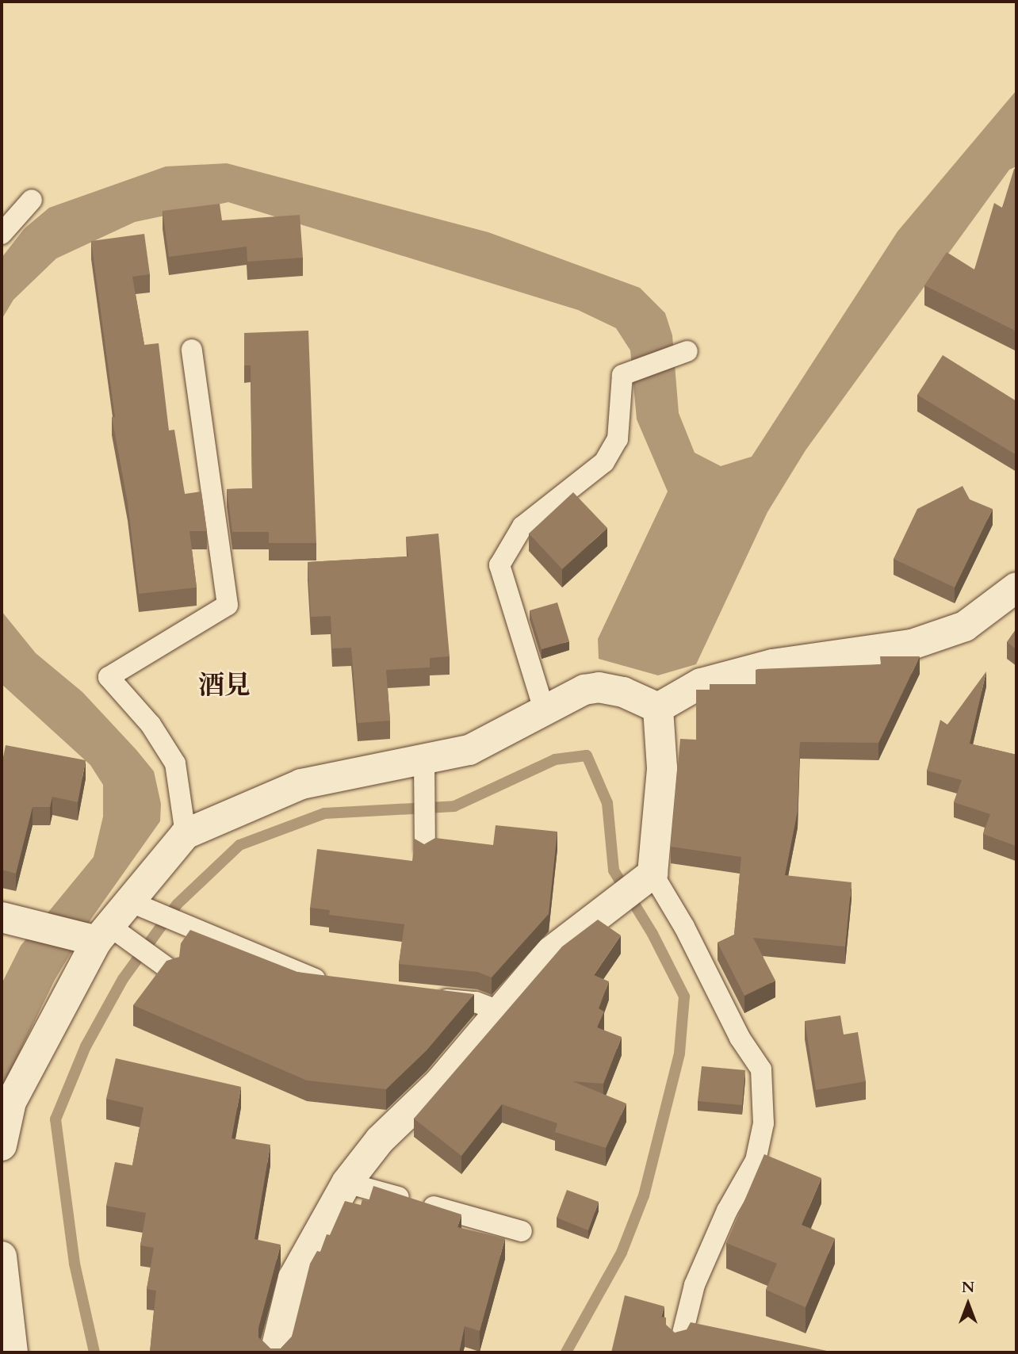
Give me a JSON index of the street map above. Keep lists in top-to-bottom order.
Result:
{
  "districts": ["酒見"],
  "north": "top"
}
